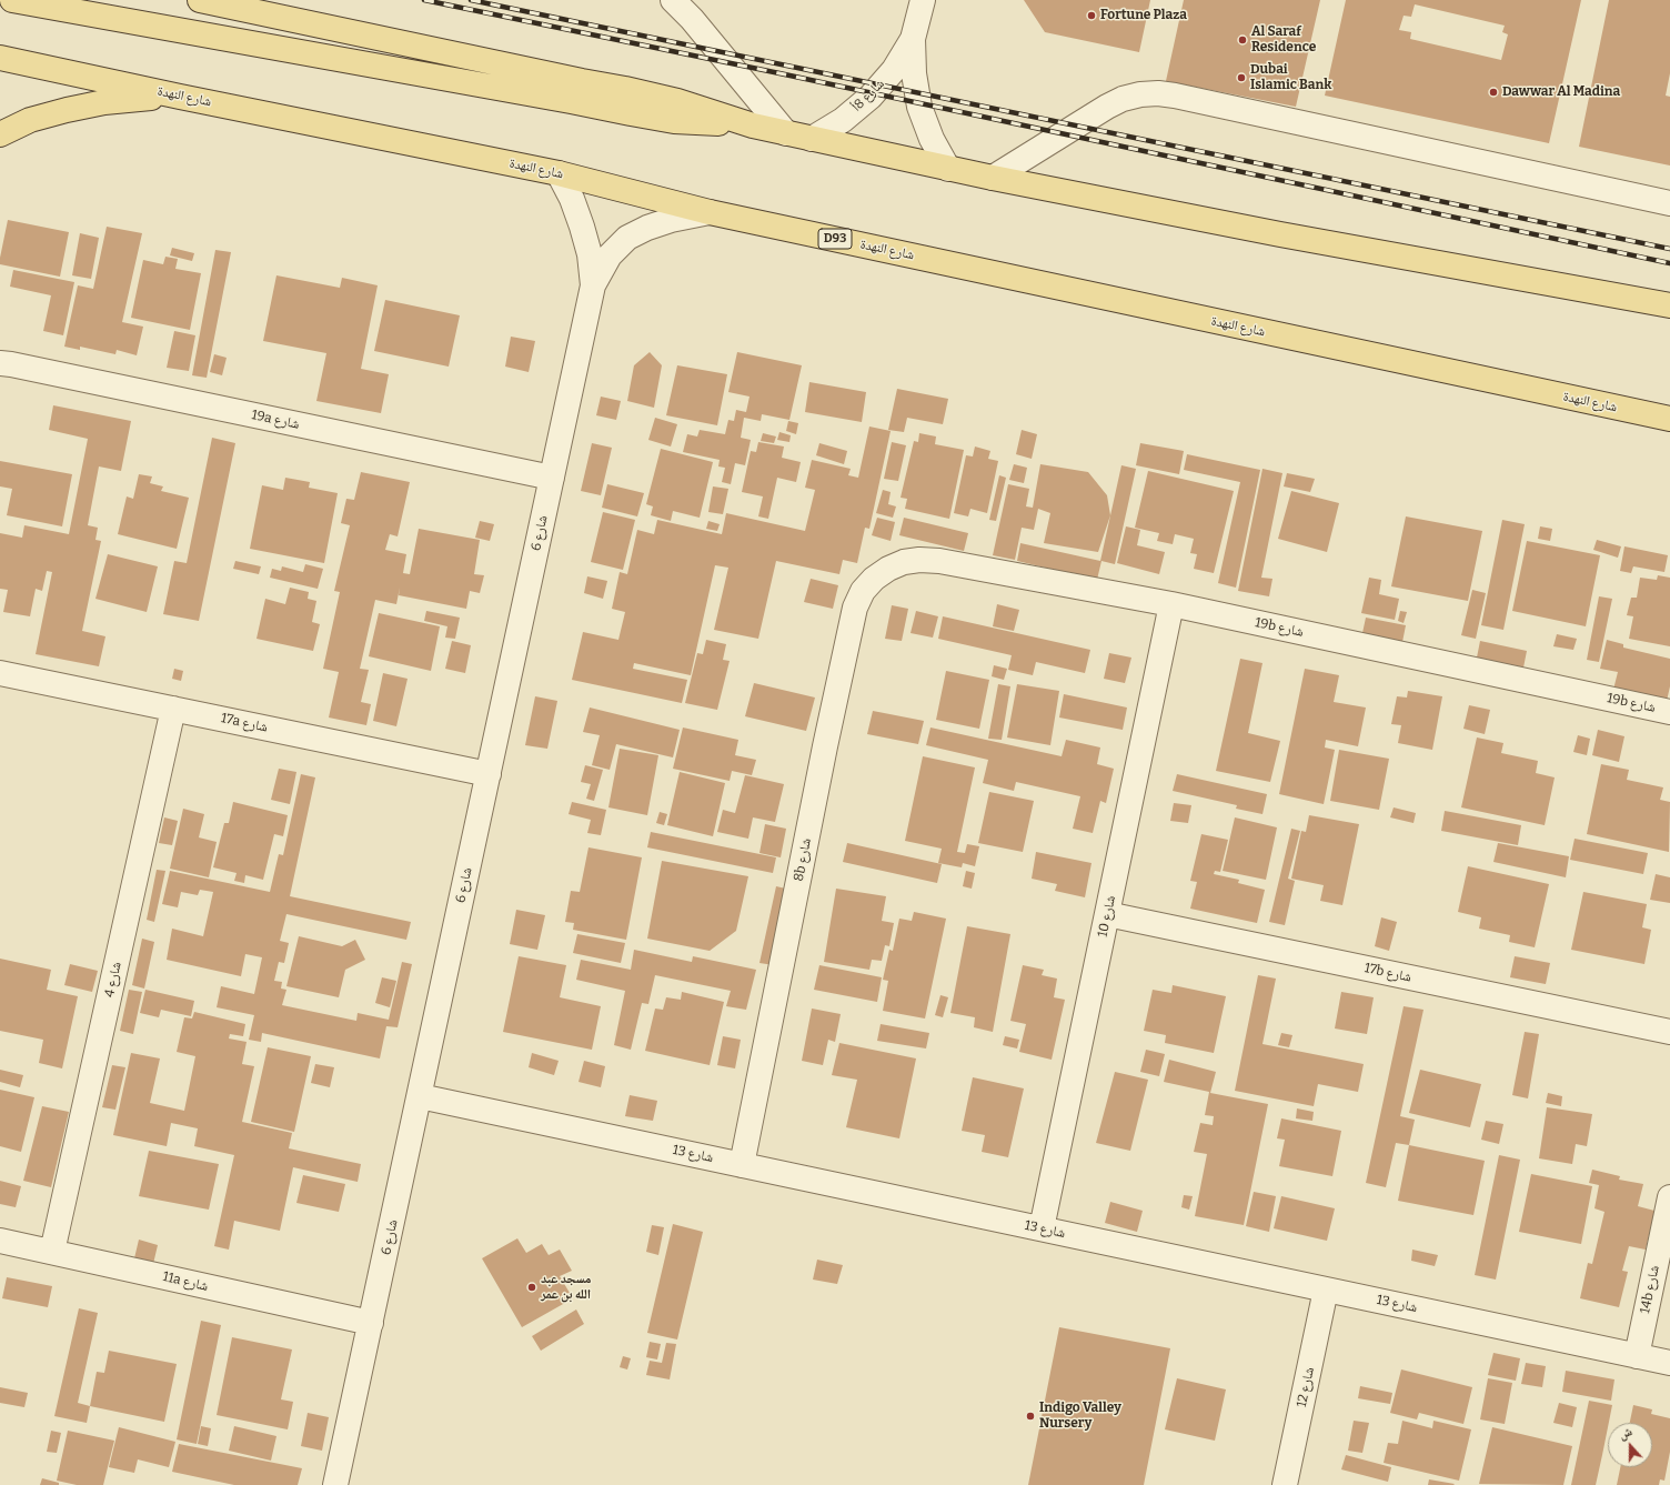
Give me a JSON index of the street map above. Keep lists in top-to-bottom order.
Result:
{
  "streets": {
    "main road": ["شارع النهدة", "D93"],
    "street": [
      "شارع 8أ",
      "19a شارع",
      "شارع 6",
      "19b شارع",
      "17a شارع",
      "8b شارع",
      "شارع 10",
      "17b شارع",
      "شارع 4",
      "شارع 13",
      "11a شارع",
      "14b شارع",
      "شارع 12"
    ]
  },
  "crossings": [
    ["شارع النهدة", "شارع 6"],
    ["19a شارع", "شارع 6"],
    ["شارع 6", "17a شارع"],
    ["شارع 6", "شارع 13"],
    ["شارع 6", "11a شارع"],
    ["19b شارع", "8b شارع"],
    ["19b شارع", "شارع 10"],
    ["17a شارع", "شارع 4"],
    ["8b شارع", "شارع 13"],
    ["شارع 10", "17b شارع"],
    ["شارع 10", "شارع 13"],
    ["شارع 4", "11a شارع"],
    ["شارع 13", "14b شارع"],
    ["شارع 13", "شارع 12"]
  ],
  "places": [
    "Fortune Plaza",
    "Al Saraf Residence",
    "Dubai Islamic Bank",
    "Dawwar Al Madina",
    "مسجد عبد الله بن عمر",
    "Indigo Valley Nursery"
  ],
  "north": "top"
}
